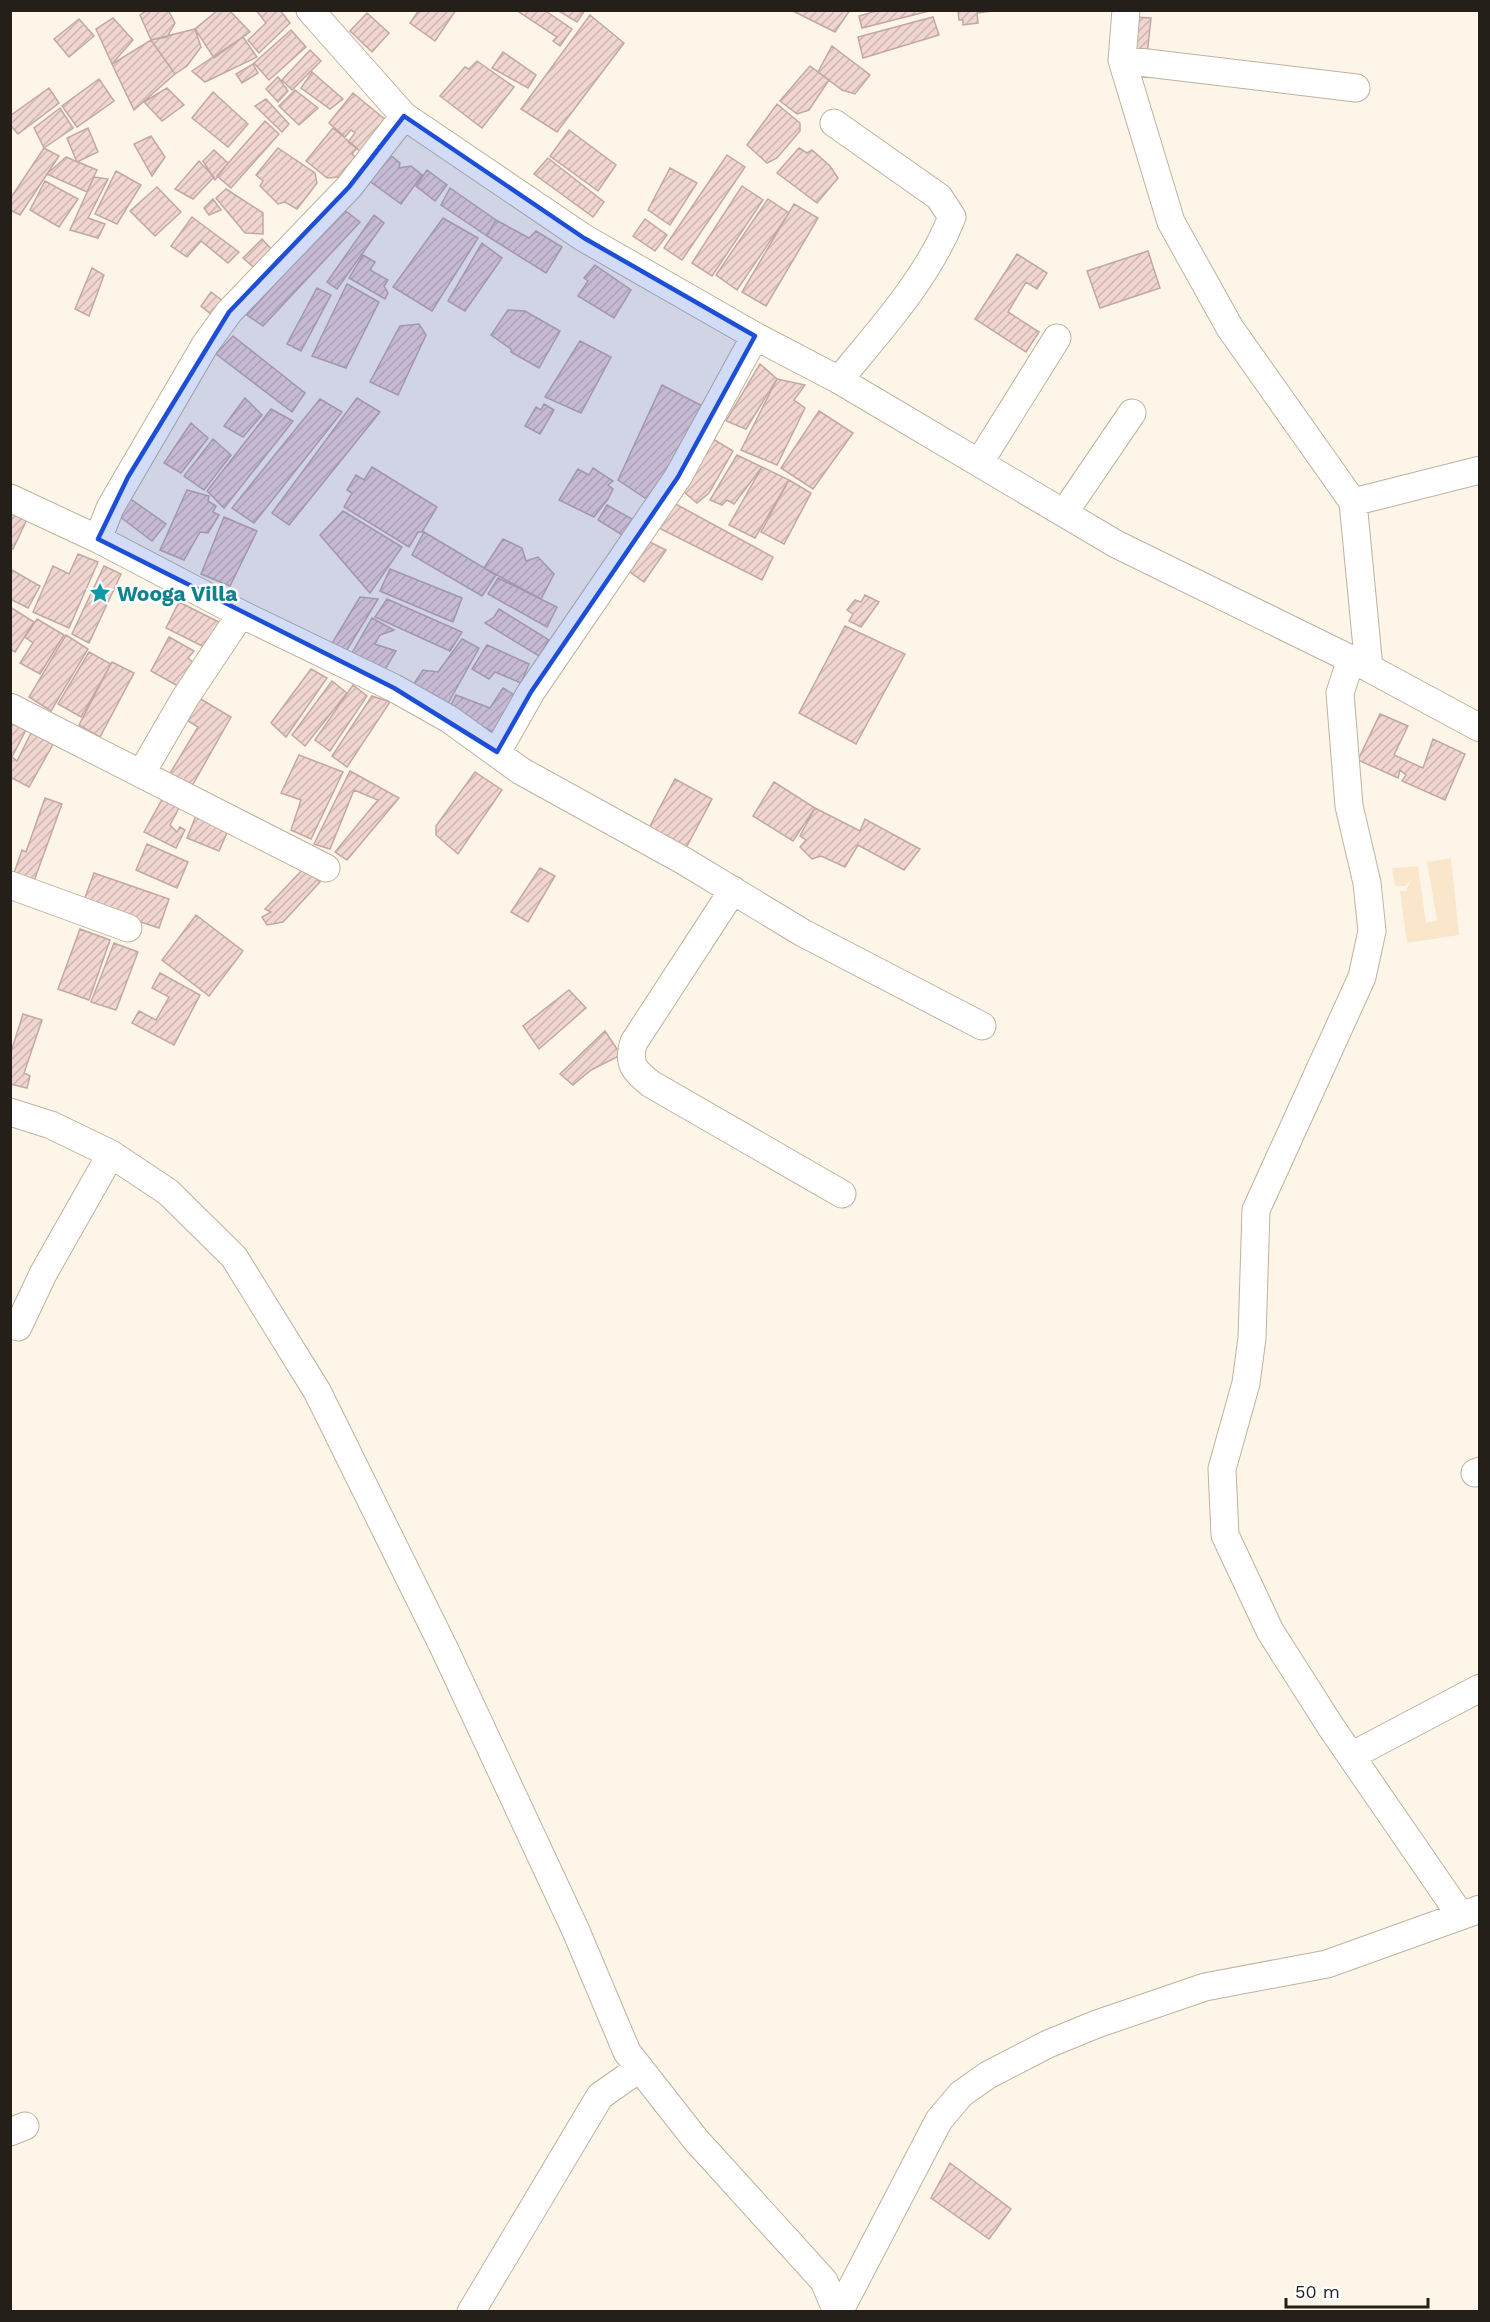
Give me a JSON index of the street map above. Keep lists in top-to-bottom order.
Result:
{
  "places": {
    "place": ["Wooga Villa"]
  },
  "scale_bar": "50 m"
}
